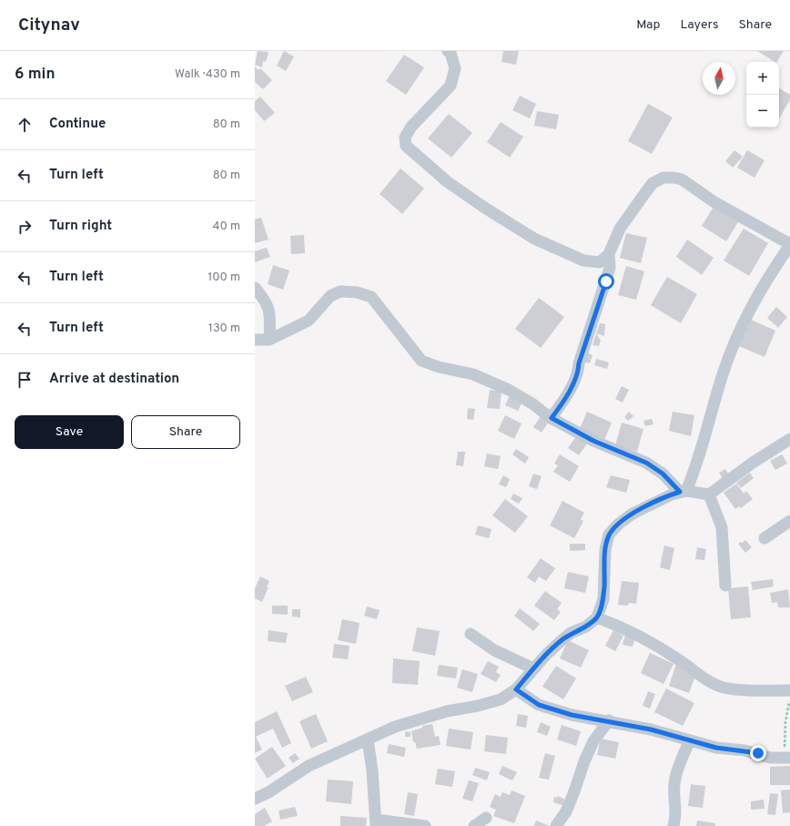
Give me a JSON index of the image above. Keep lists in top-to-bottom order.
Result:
{
  "north": "top",
  "page": {
    "header": "Citynav",
    "nav": ["Map", "Layers", "Share"],
    "heading": ["6 min", "Walk · 430 m"],
    "map_buttons": ["+", "−"],
    "list": [
      ["Continue", "80 m"],
      ["Turn left", "80 m"],
      ["Turn right", "40 m"],
      ["Turn left", "100 m"],
      ["Turn left", "130 m"],
      "Arrive at destination"
    ],
    "buttons": ["Save", "Share"]
  }
}
